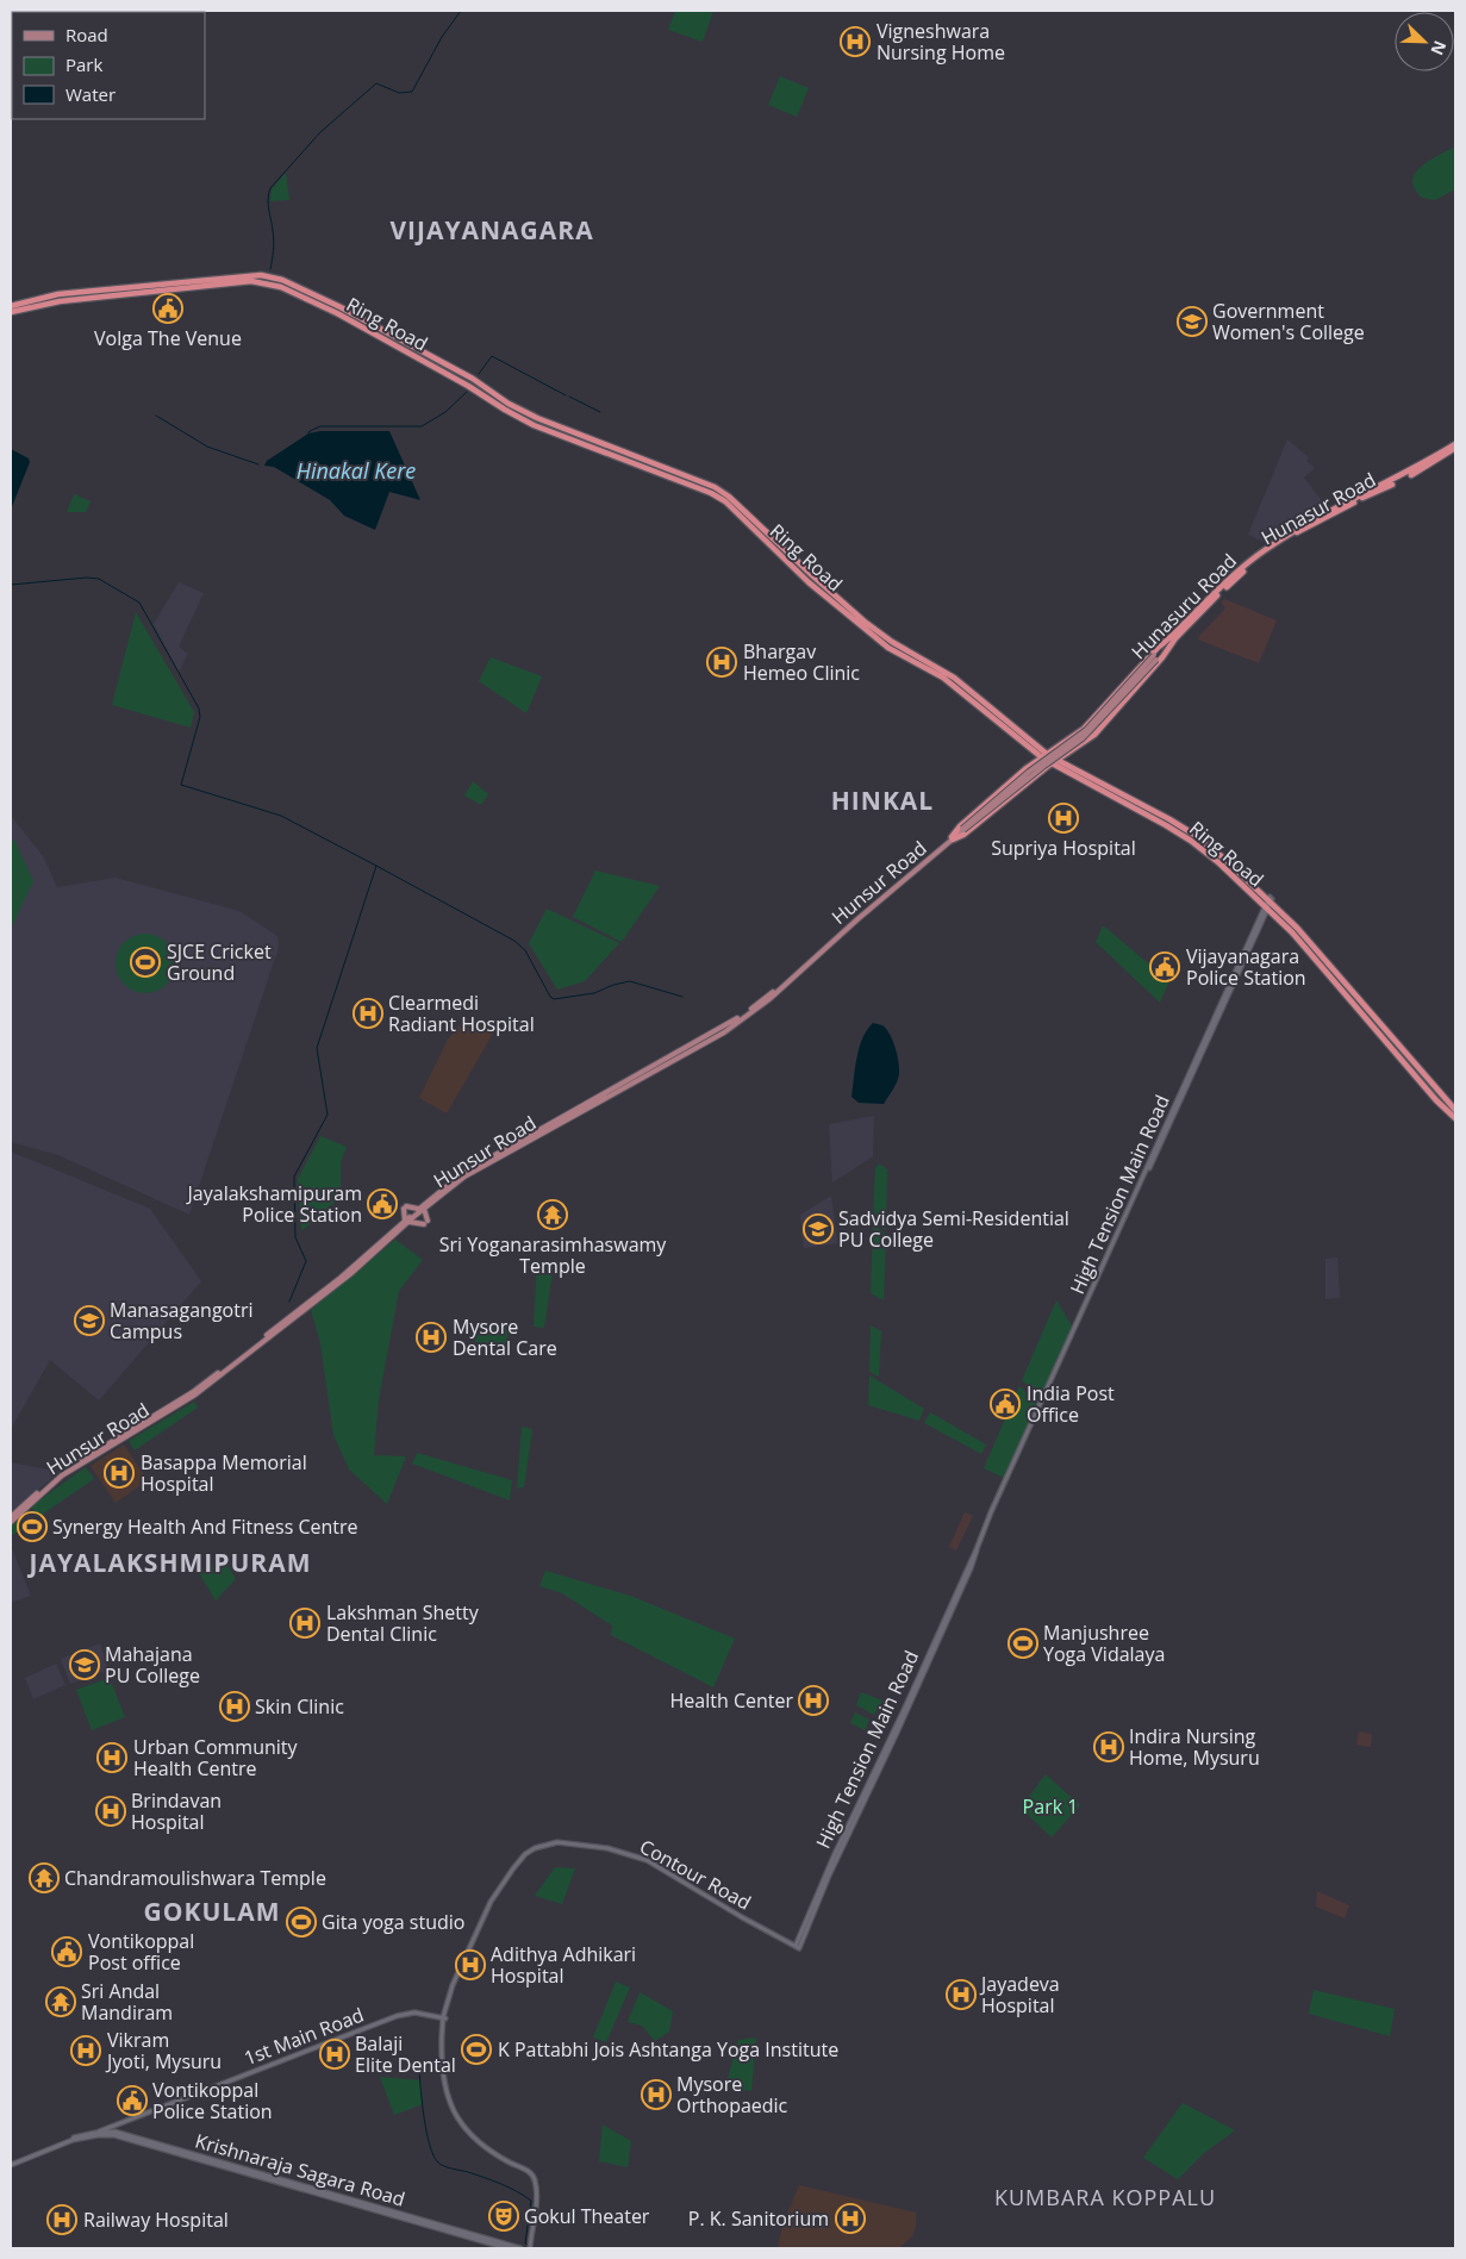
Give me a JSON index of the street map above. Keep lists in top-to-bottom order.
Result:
{
  "streets": {
    "highway": ["Ring Road", "Hunasur Road"],
    "main road": [
      "Hunasuru Road",
      "Hunsur Road",
      "High Tension Main Road",
      "Contour Road",
      "1st Main Road",
      "Krishnaraja Sagara Road"
    ]
  },
  "crossings": [
    ["Ring Road", "High Tension Main Road"],
    ["Hunasur Road", "Hunasuru Road"],
    ["Hunasuru Road", "Hunsur Road"],
    ["High Tension Main Road", "Contour Road"],
    ["Contour Road", "1st Main Road"],
    ["1st Main Road", "Krishnaraja Sagara Road"]
  ],
  "districts": [
    "VIJAYANAGARA",
    "HINKAL",
    "JAYALAKSHMIPURAM",
    "GOKULAM",
    "KUMBARA KOPPALU"
  ],
  "water": ["Hinakal Kere"],
  "parks": ["Park 1"],
  "places": {
    "hospital": [
      "Vigneshwara Nursing Home",
      "Bhargav Hemeo Clinic",
      "Supriya Hospital",
      "Clearmedi Radiant Hospital",
      "Mysore Dental Care",
      "Basappa Memorial Hospital",
      "Lakshman Shetty Dental Clinic",
      "Health Center",
      "Skin Clinic",
      "Indira Nursing Home, Mysuru",
      "Urban Community Health Centre",
      "Brindavan Hospital",
      "Adithya Adhikari Hospital",
      "Jayadeva Hospital",
      "Vikram Jyoti, Mysuru",
      "Balaji Elite Dental",
      "Mysore Orthopaedic",
      "P. K. Sanitorium",
      "Railway Hospital"
    ],
    "public building": [
      "Volga The Venue",
      "Vijayanagara Police Station",
      "Jayalakshamipuram Police Station",
      "India Post Office",
      "Vontikoppal Post office",
      "Vontikoppal Police Station"
    ],
    "school or university": [
      "Government Women's College",
      "Sadvidya Semi-Residential PU College",
      "Manasagangotri Campus",
      "Mahajana PU College"
    ],
    "sports": [
      "SJCE Cricket Ground",
      "Synergy Health And Fitness Centre",
      "Manjushree Yoga Vidalaya",
      "Gita yoga studio",
      "K Pattabhi Jois Ashtanga Yoga Institute"
    ],
    "temple": ["Sri Yoganarasimhaswamy Temple", "Chandramoulishwara Temple", "Sri Andal Mandiram"],
    "theatre": ["Gokul Theater"]
  },
  "legend": ["Road", "Park", "Water"],
  "north": "bottom right"
}
